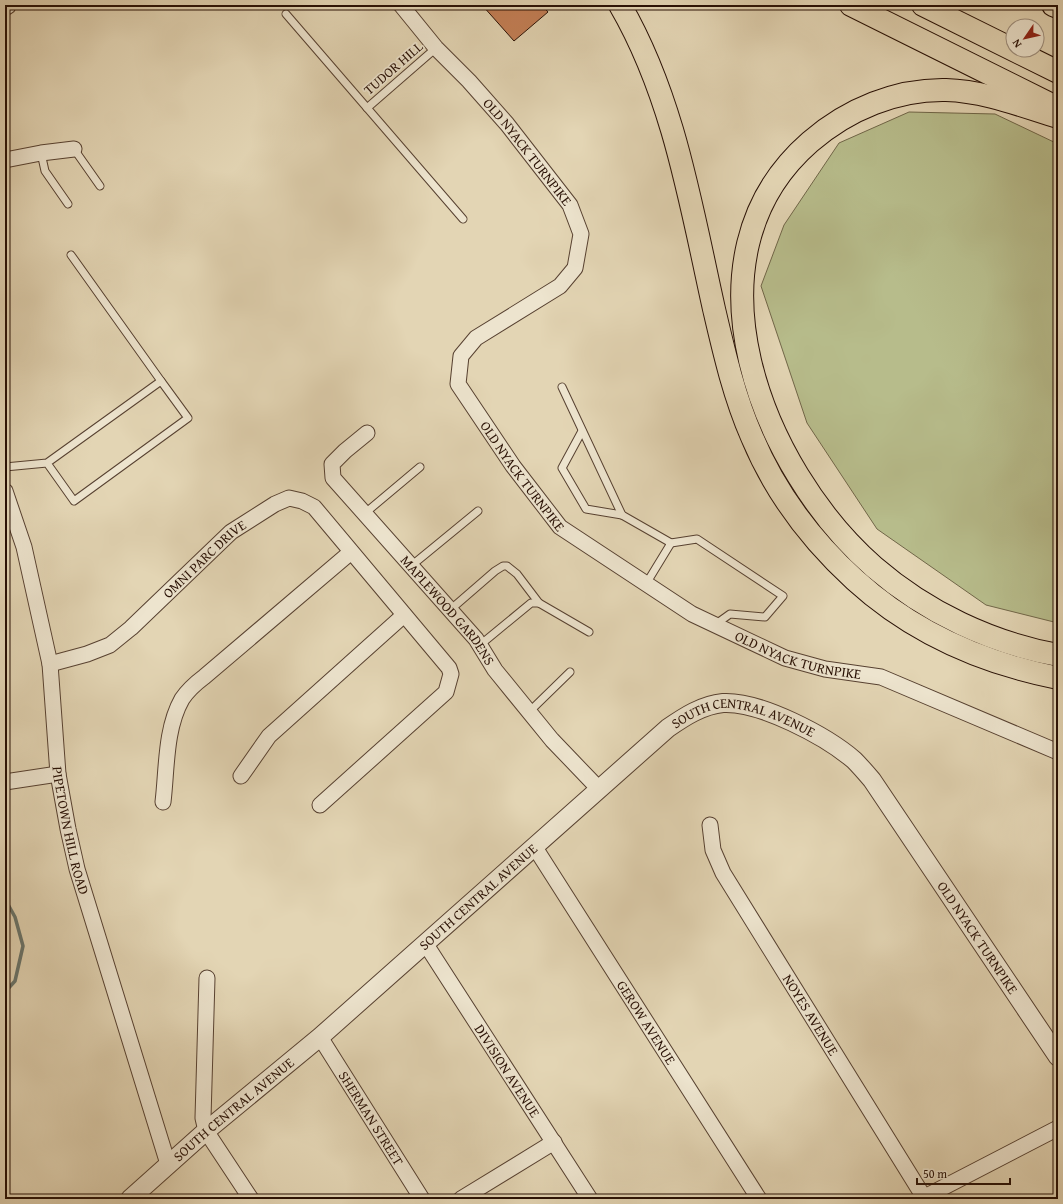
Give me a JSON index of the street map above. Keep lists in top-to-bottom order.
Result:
{
  "streets": {
    "street": [
      "OLD NYACK TURNPIKE",
      "OMNI PARC DRIVE",
      "MAPLEWOOD GARDENS",
      "SOUTH CENTRAL AVENUE",
      "PIPETOWN HILL ROAD",
      "NOYES AVENUE",
      "GEROW AVENUE",
      "DIVISION AVENUE",
      "SHERMAN STREET"
    ],
    "lane": ["TUDOR HILL"]
  },
  "crossings": [
    ["TUDOR HILL", "OLD NYACK TURNPIKE"],
    ["OLD NYACK TURNPIKE", "SOUTH CENTRAL AVENUE"],
    ["OMNI PARC DRIVE", "PIPETOWN HILL ROAD"],
    ["MAPLEWOOD GARDENS", "SOUTH CENTRAL AVENUE"],
    ["SOUTH CENTRAL AVENUE", "PIPETOWN HILL ROAD"],
    ["SOUTH CENTRAL AVENUE", "GEROW AVENUE"],
    ["SOUTH CENTRAL AVENUE", "DIVISION AVENUE"],
    ["SOUTH CENTRAL AVENUE", "SHERMAN STREET"]
  ],
  "scale_bar": "50 m",
  "north": "bottom left"
}
